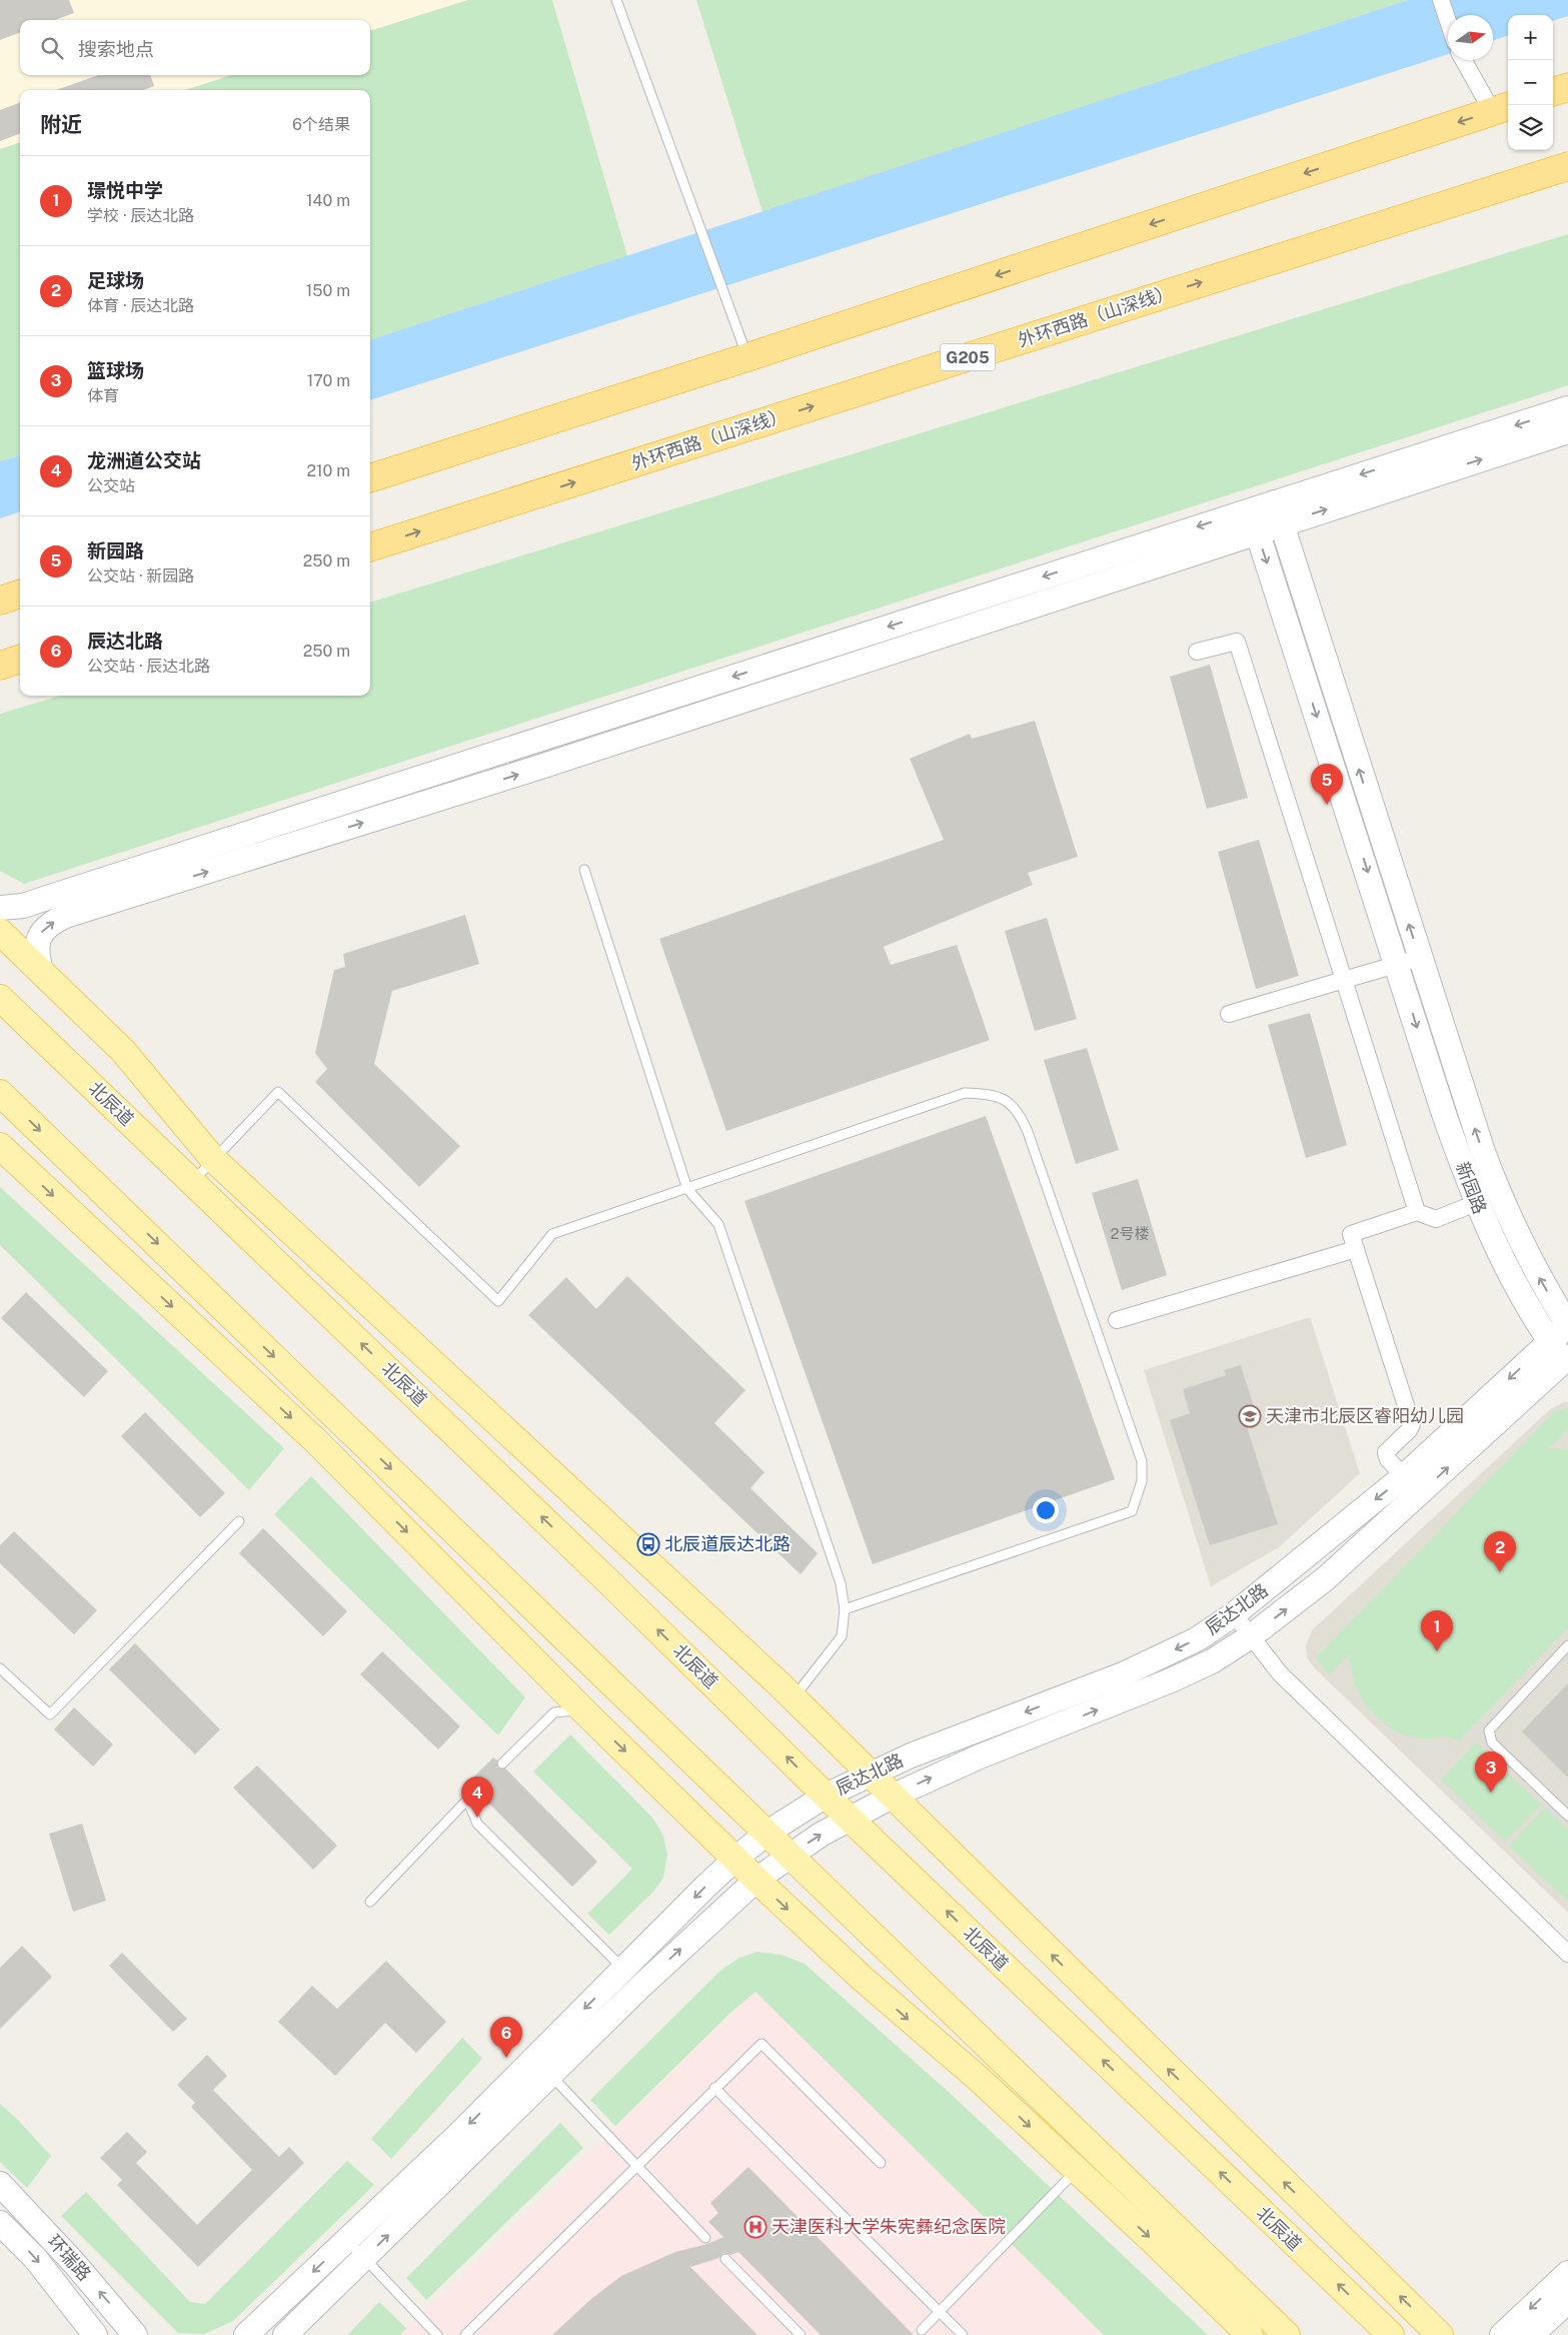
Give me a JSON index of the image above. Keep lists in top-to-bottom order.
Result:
{
  "streets": {
    "highway": ["外环西路（山深线）", "G205"],
    "main road": ["北辰道"],
    "street": ["新园路", "辰达北路", "环瑞路"]
  },
  "crossings": [
    ["北辰道", "辰达北路"],
    ["新园路", "辰达北路"]
  ],
  "places": {
    "school or university": ["天津市北辰区睿阳幼儿园"],
    "bus stop": ["北辰道辰达北路"],
    "hospital": ["天津医科大学朱宪彝纪念医院"]
  },
  "house_numbers": ["2号楼"],
  "north": "right",
  "page": {
    "map_buttons": ["+", "−"],
    "search": "搜索地点",
    "heading": ["附近", "6个结果"],
    "list": [
      {
        "mark": "1",
        "name": "璟悦中学",
        "note": "学校 · 辰达北路",
        "value": "140 m"
      },
      {
        "mark": "2",
        "name": "足球场",
        "note": "体育 · 辰达北路",
        "value": "150 m"
      },
      {
        "mark": "3",
        "name": "篮球场",
        "note": "体育",
        "value": "170 m"
      },
      {
        "mark": "4",
        "name": "龙洲道公交站",
        "note": "公交站",
        "value": "210 m"
      },
      {
        "mark": "5",
        "name": "新园路",
        "note": "公交站 · 新园路",
        "value": "250 m"
      },
      {
        "mark": "6",
        "name": "辰达北路",
        "note": "公交站 · 辰达北路",
        "value": "250 m"
      }
    ],
    "pins": [
      "5",
      "2",
      "1",
      "3",
      "4",
      "6"
    ]
  }
}
